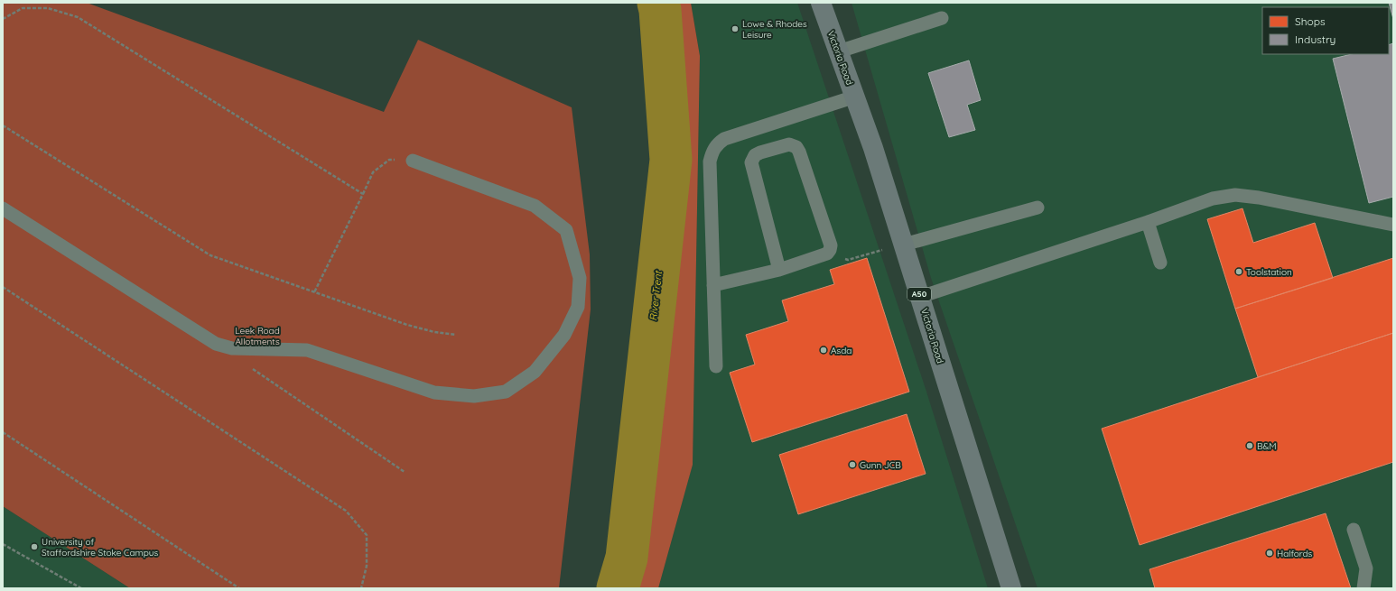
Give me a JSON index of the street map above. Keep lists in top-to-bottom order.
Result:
{
  "streets": {
    "main road": ["Victoria Road", "A50"]
  },
  "water": ["River Trent"],
  "parks": ["Leek Road Allotments"],
  "places": [
    "Lowe & Rhodes Leisure",
    "Toolstation",
    "Asda",
    "B&M",
    "Gunn JCB",
    "University of Staffordshire Stoke Campus",
    "Halfords"
  ],
  "legend": ["Shops", "Industry"]
}
